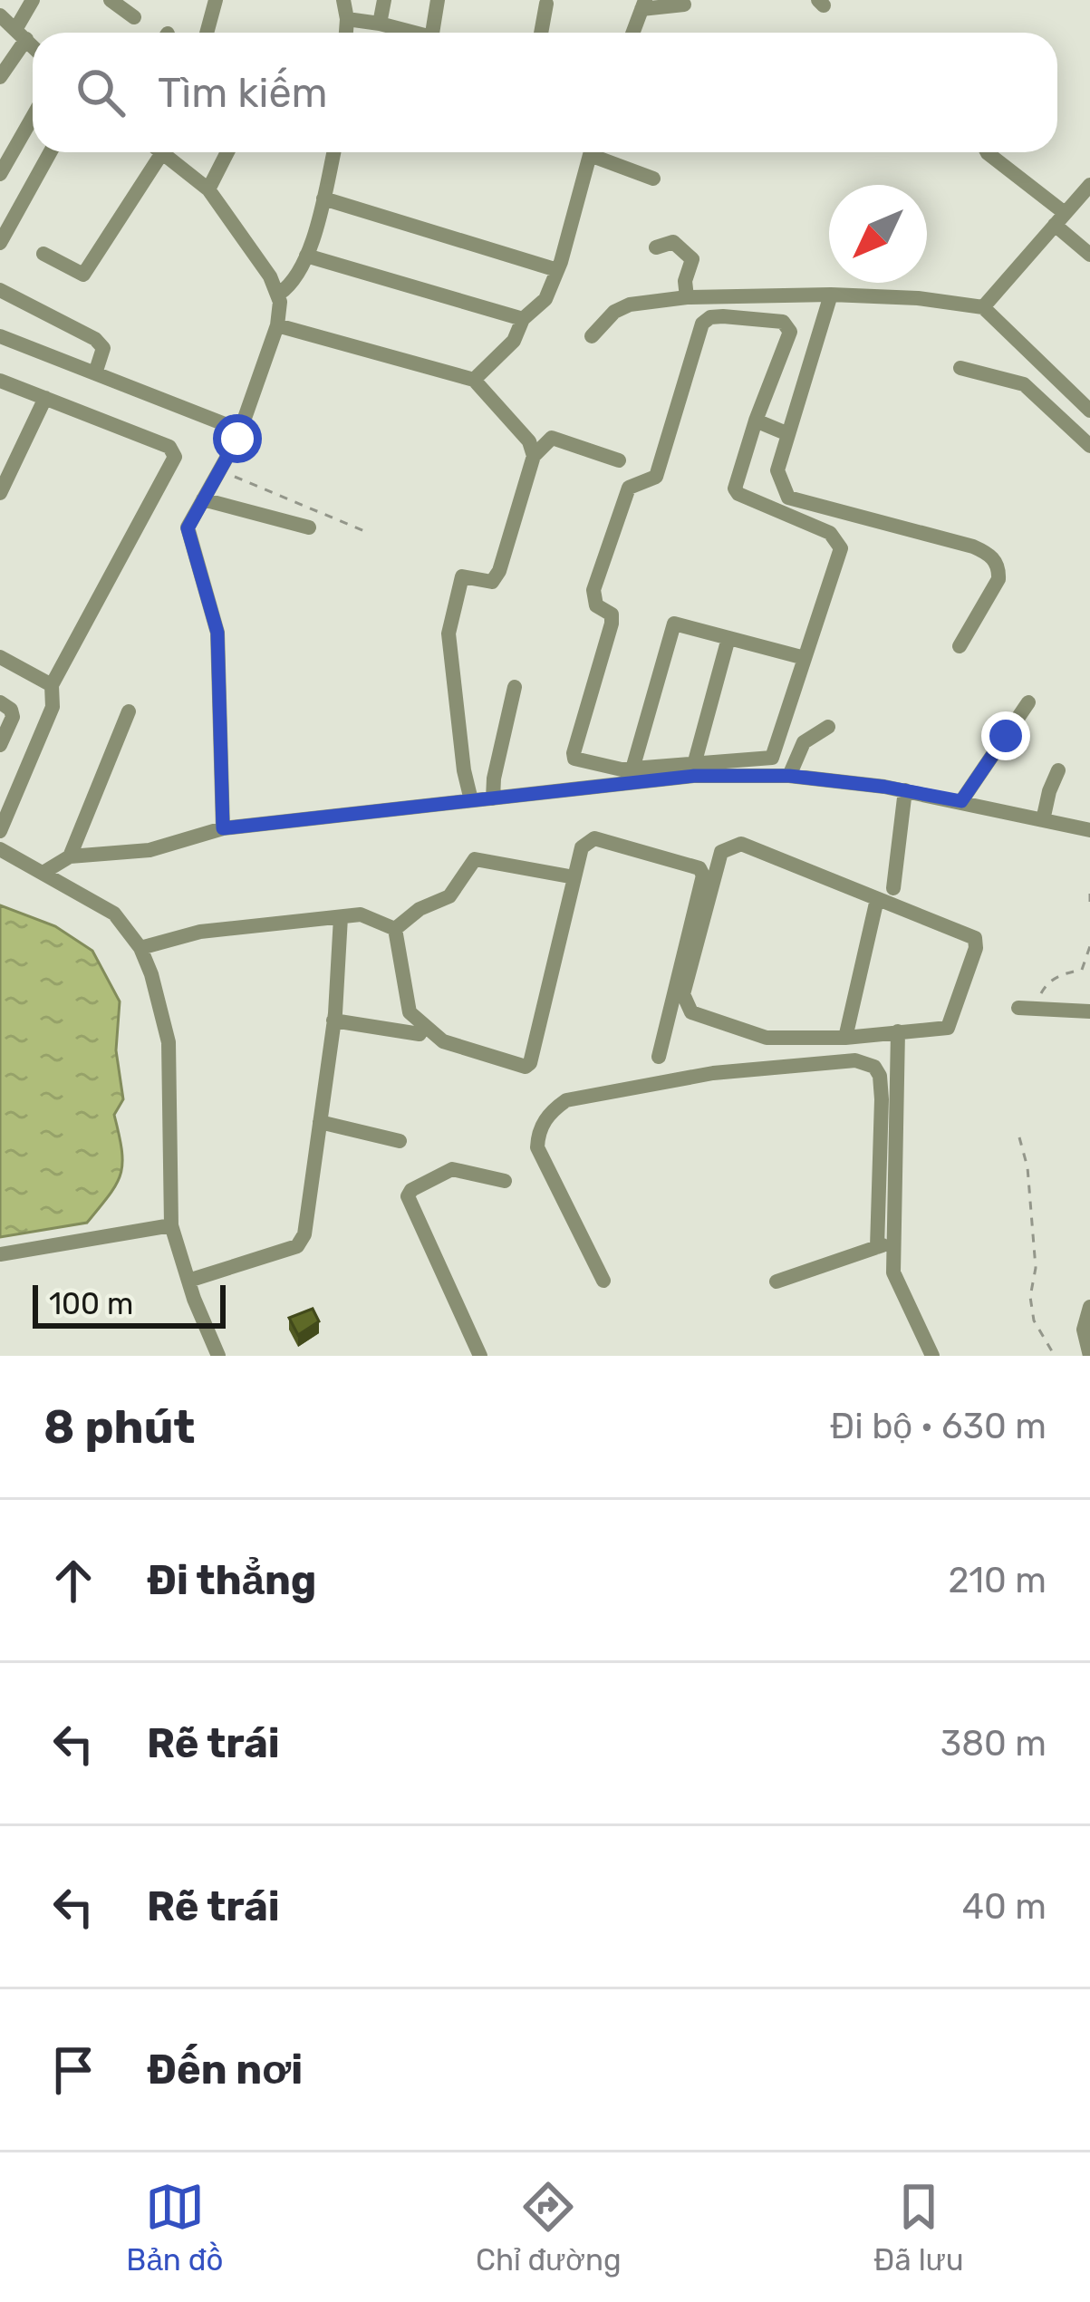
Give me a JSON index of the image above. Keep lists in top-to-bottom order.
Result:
{
  "scale_bar": "100 m",
  "north": "bottom left",
  "page": {
    "search": "Tìm kiếm",
    "scale": "100 m",
    "heading": ["8 phút", "Đi bộ · 630 m"],
    "list": [
      ["Đi thẳng", "210 m"],
      ["Rẽ trái", "380 m"],
      ["Rẽ trái", "40 m"],
      "Đến nơi"
    ],
    "nav": ["Bản đồ", "Chỉ đường", "Đã lưu"]
  }
}
